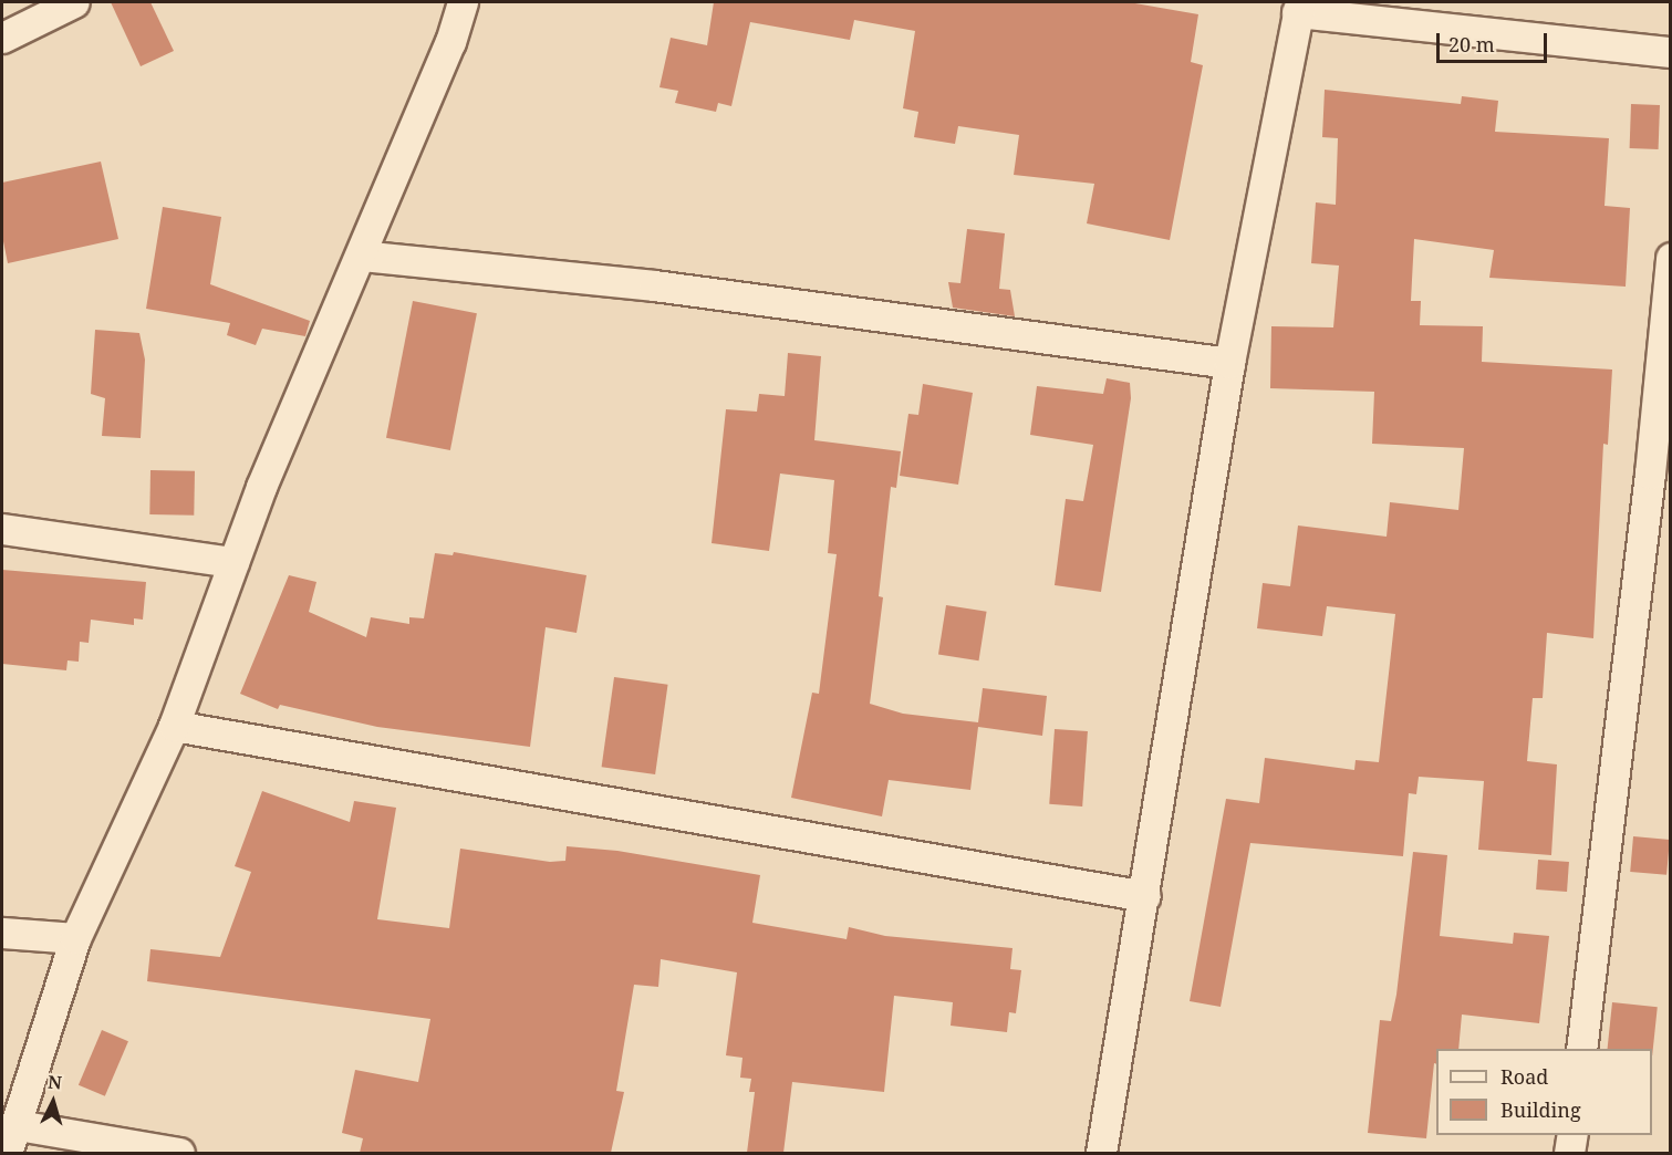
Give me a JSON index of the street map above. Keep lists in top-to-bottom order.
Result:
{
  "legend": ["Road", "Building"],
  "scale_bar": "20 m",
  "north": "top"
}
